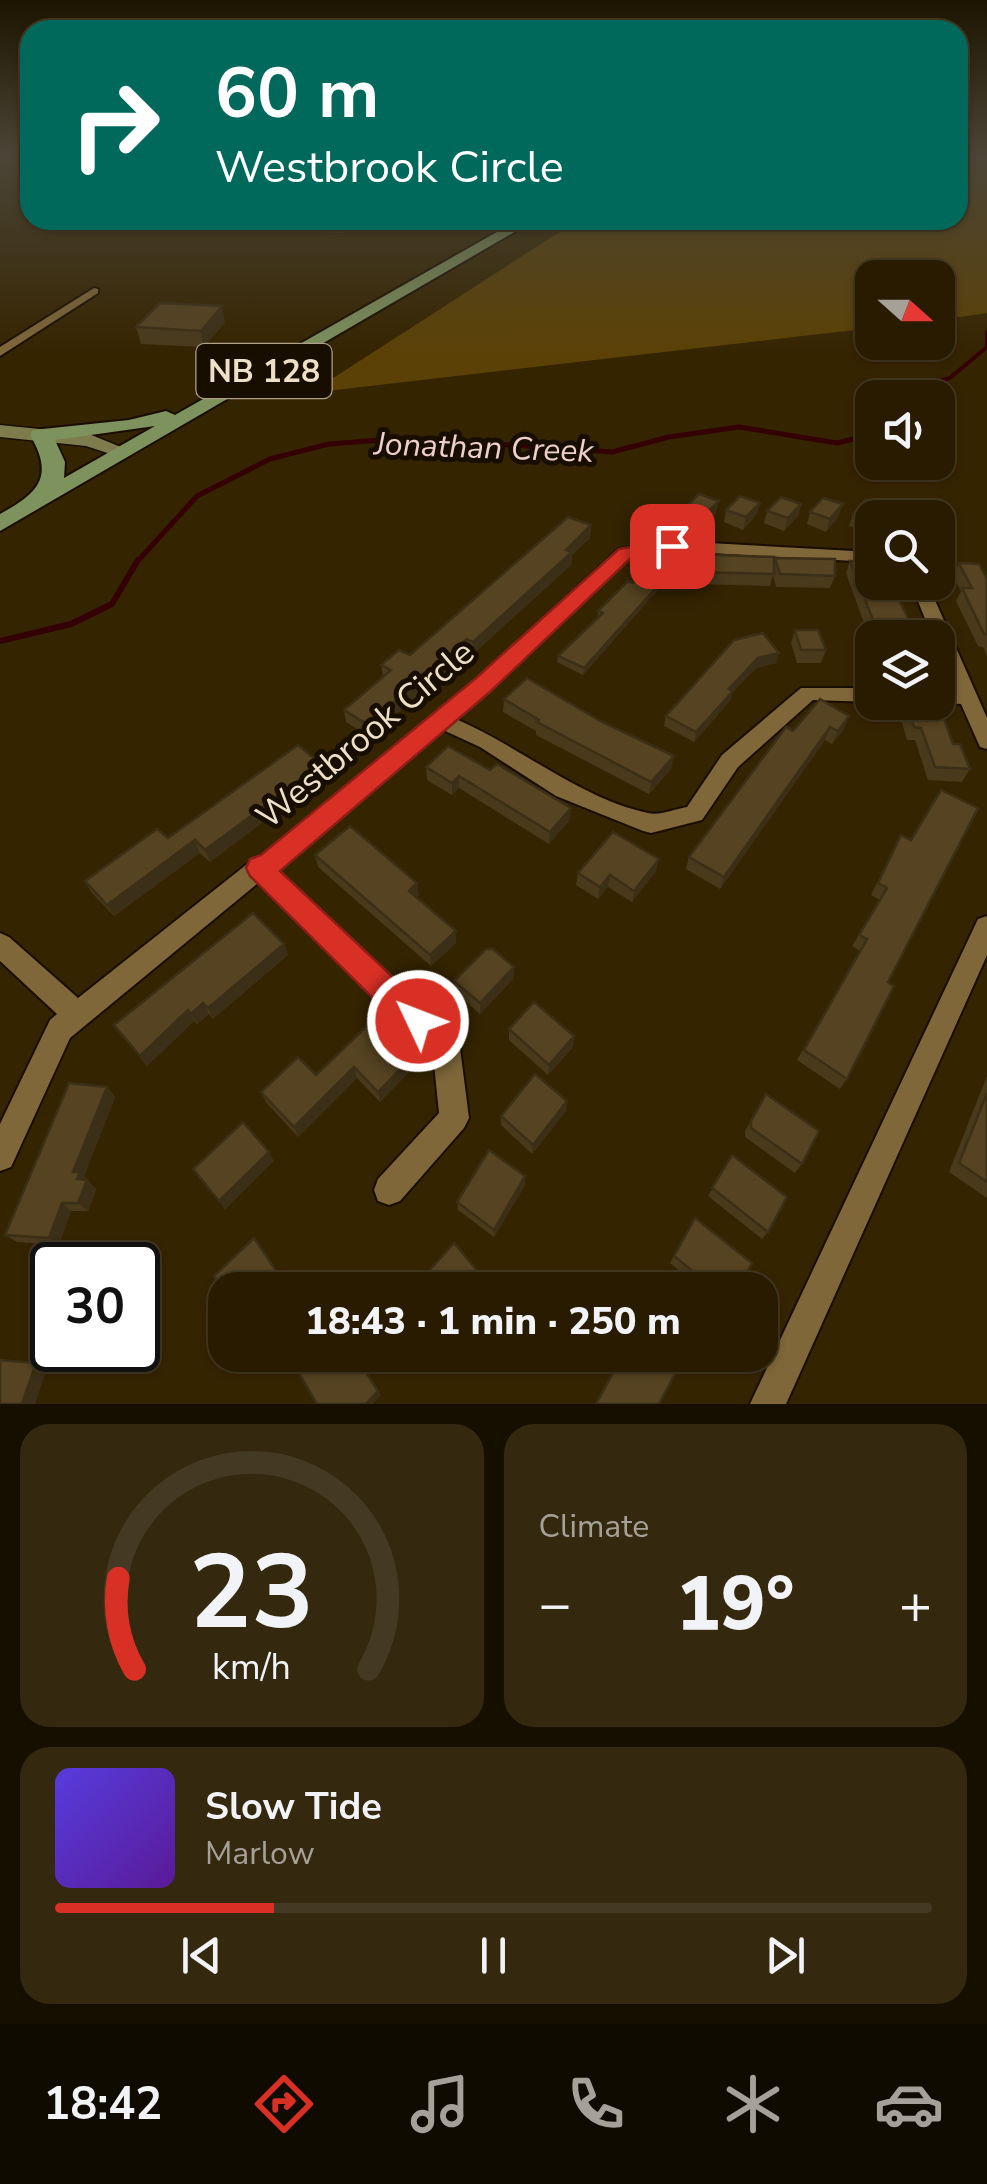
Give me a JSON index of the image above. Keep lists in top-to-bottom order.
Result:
{
  "streets": {
    "main road": ["NB 128"],
    "street": ["Westbrook Circle"]
  },
  "water": ["Jonathan Creek"],
  "north": "right",
  "page": {
    "turn": ["60 m", "Westbrook Circle"],
    "limit": "30",
    "trip": "18:43 · 1 min · 250 m",
    "tile": "Climate",
    "heat": ["−", "19°", "+"],
    "song": ["Slow Tide", "Marlow"],
    "tabs": "18:42",
    "gauge": ["23", "km/h"]
  }
}
